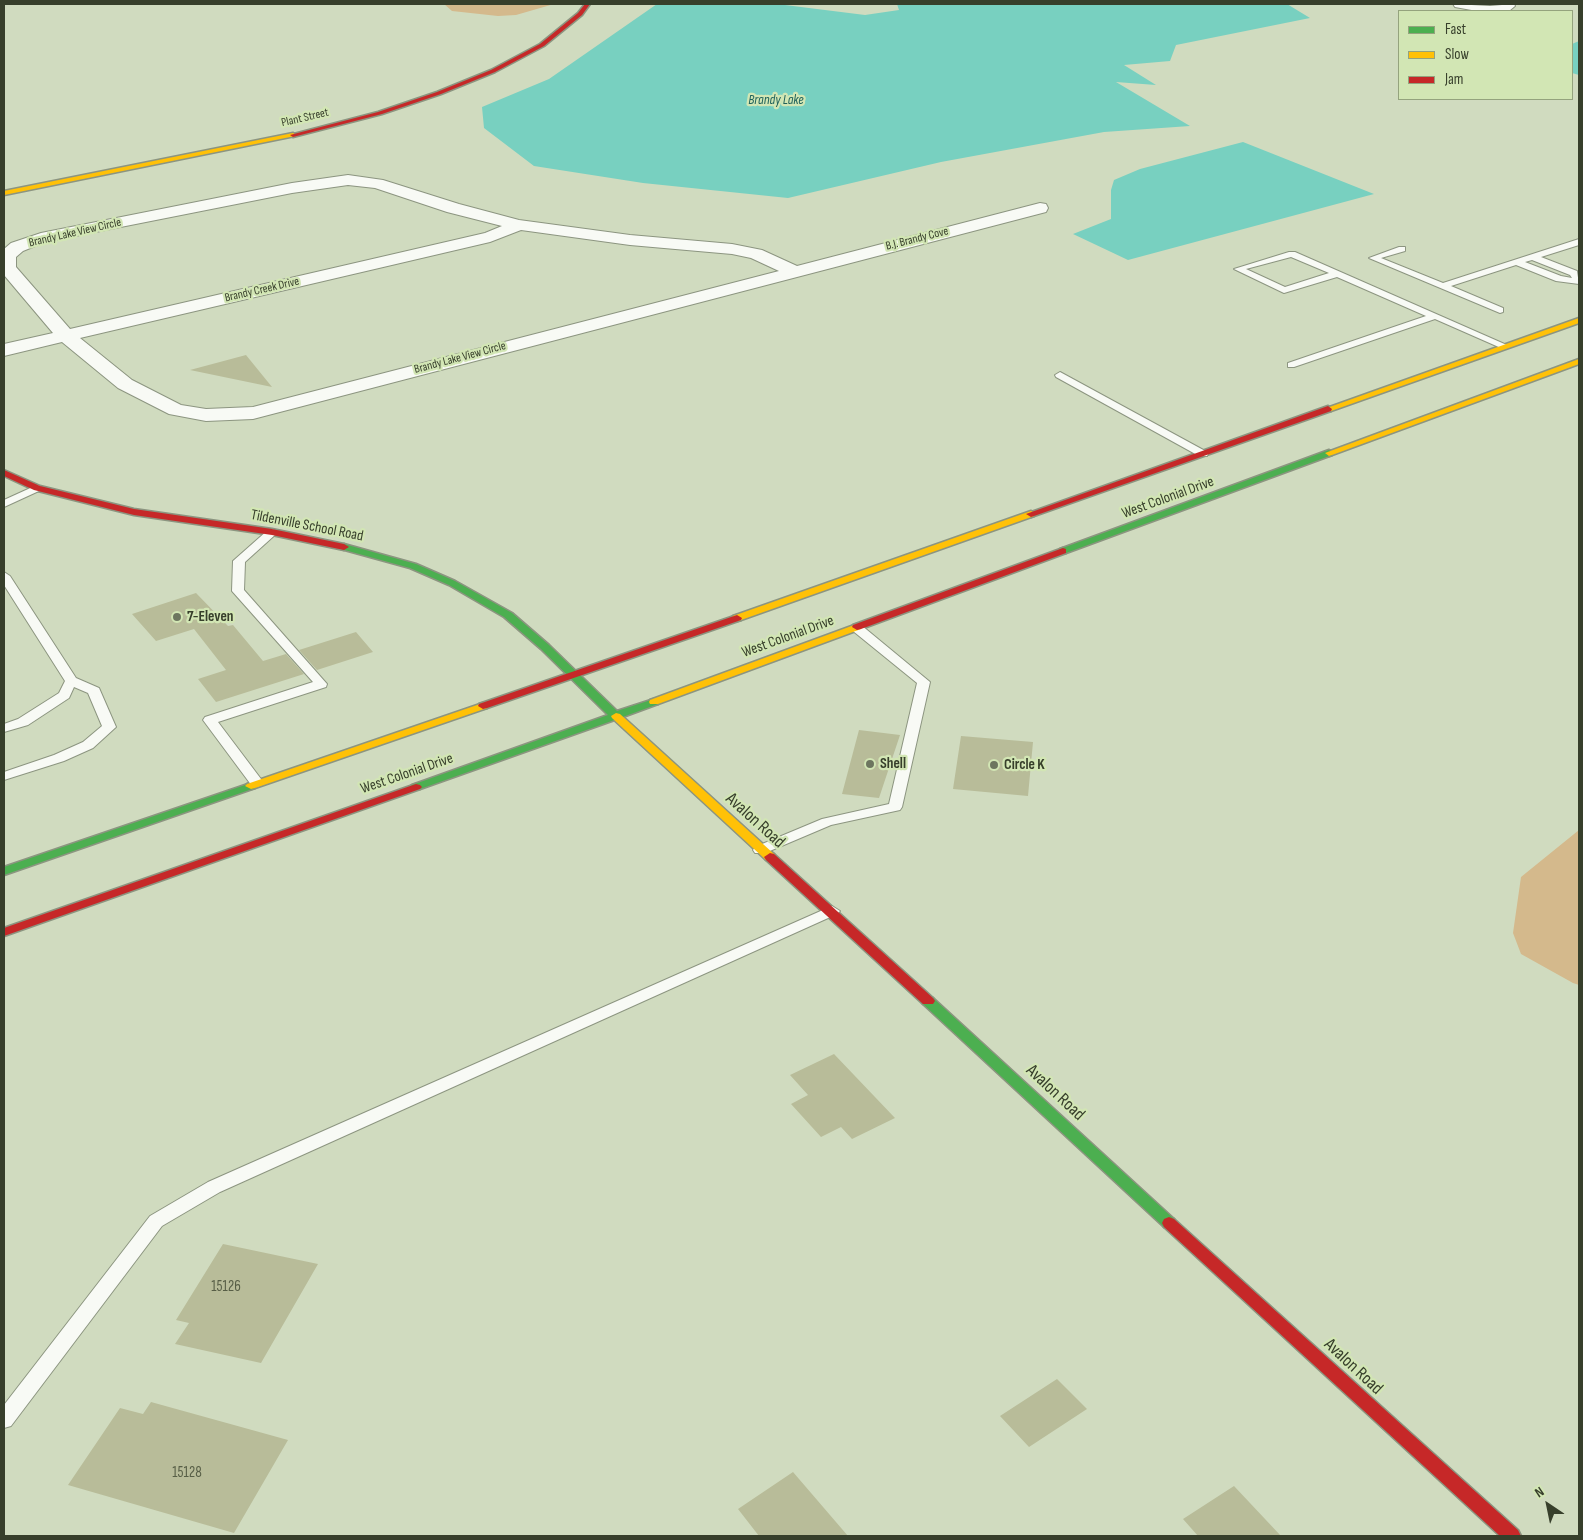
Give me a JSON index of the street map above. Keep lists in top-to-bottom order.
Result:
{
  "streets": {
    "main road": [
      "Plant Street",
      "West Colonial Drive",
      "Tildenville School Road",
      "Avalon Road"
    ],
    "street": ["Brandy Lake View Circle", "B.J. Brandy Cove", "Brandy Creek Drive"]
  },
  "crossings": [
    ["Brandy Lake View Circle", "B.J. Brandy Cove"],
    ["Brandy Lake View Circle", "Brandy Creek Drive"],
    ["West Colonial Drive", "Tildenville School Road"],
    ["West Colonial Drive", "Avalon Road"],
    ["Tildenville School Road", "Avalon Road"]
  ],
  "water": ["Brandy Lake"],
  "places": ["7-Eleven", "Shell", "Circle K"],
  "house_numbers": ["15126", "15128"],
  "legend": ["Fast", "Slow", "Jam"],
  "north": "top left"
}
